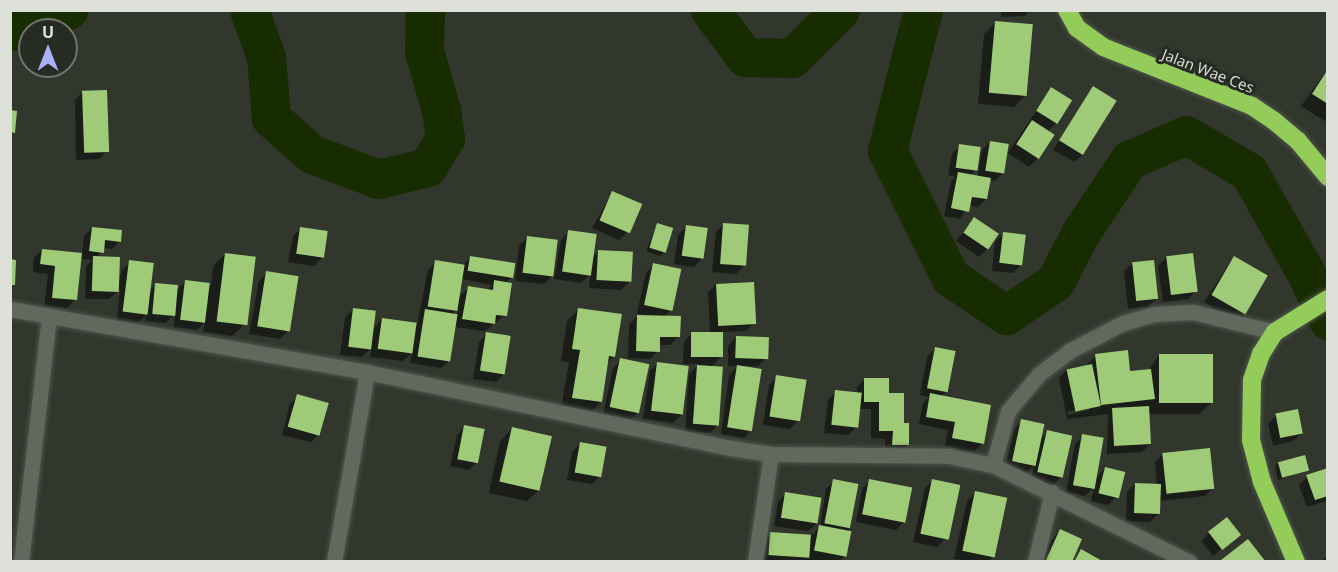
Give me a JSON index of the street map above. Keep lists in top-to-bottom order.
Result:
{
  "streets": {
    "highway": ["Jalan Wae Ces"]
  },
  "north": "top"
}
